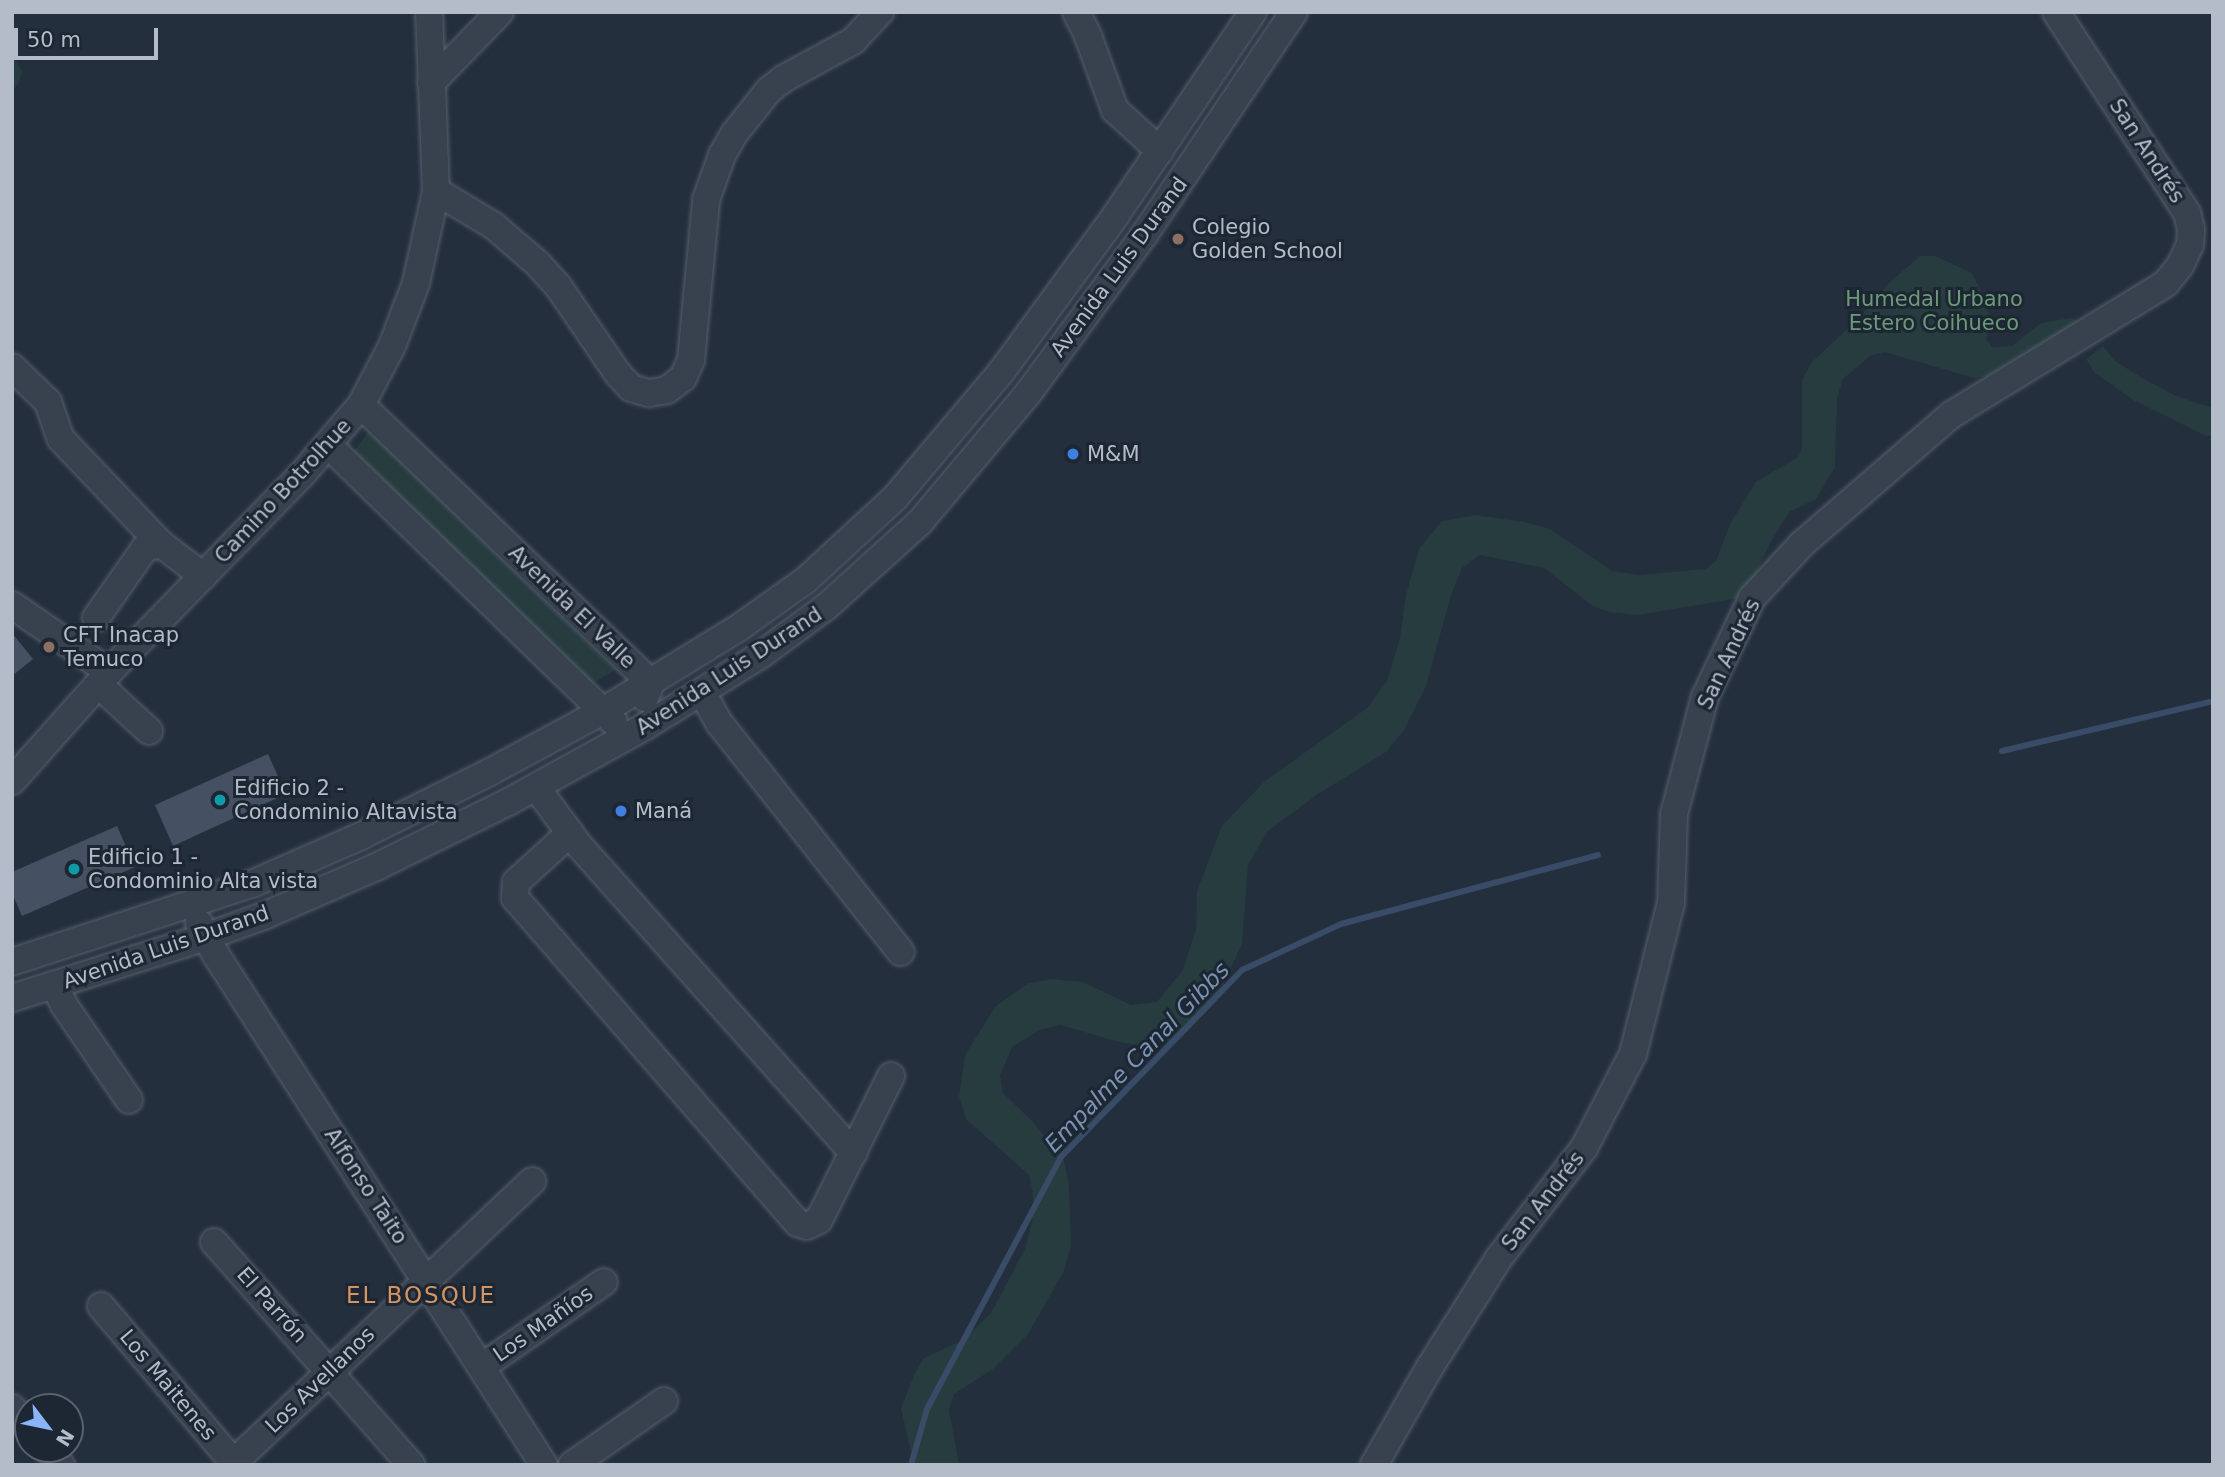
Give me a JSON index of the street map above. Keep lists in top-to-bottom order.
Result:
{
  "streets": {
    "street": [
      "San Andrés",
      "Avenida Luis Durand",
      "Camino Botrolhue",
      "Avenida El Valle",
      "Alfonso Taito",
      "El Parrón",
      "Los Mañíos",
      "Los Avellanos",
      "Los Maitenes"
    ]
  },
  "crossings": [
    ["Avenida Luis Durand", "Avenida El Valle"],
    ["Avenida Luis Durand", "Alfonso Taito"],
    ["Camino Botrolhue", "Avenida El Valle"],
    ["Alfonso Taito", "Los Mañíos"],
    ["Alfonso Taito", "Los Avellanos"],
    ["El Parrón", "Los Avellanos"],
    ["Los Avellanos", "Los Maitenes"]
  ],
  "districts": ["EL BOSQUE"],
  "water": ["Empalme Canal Gibbs"],
  "parks": ["Humedal Urbano Estero Coihueco"],
  "places": [
    "Colegio Golden School",
    "M&M",
    "CFT Inacap Temuco",
    "Edificio 2 - Condominio Altavista",
    "Maná",
    "Edificio 1 - Condominio Alta vista"
  ],
  "scale_bar": "50 m",
  "north": "bottom right"
}
